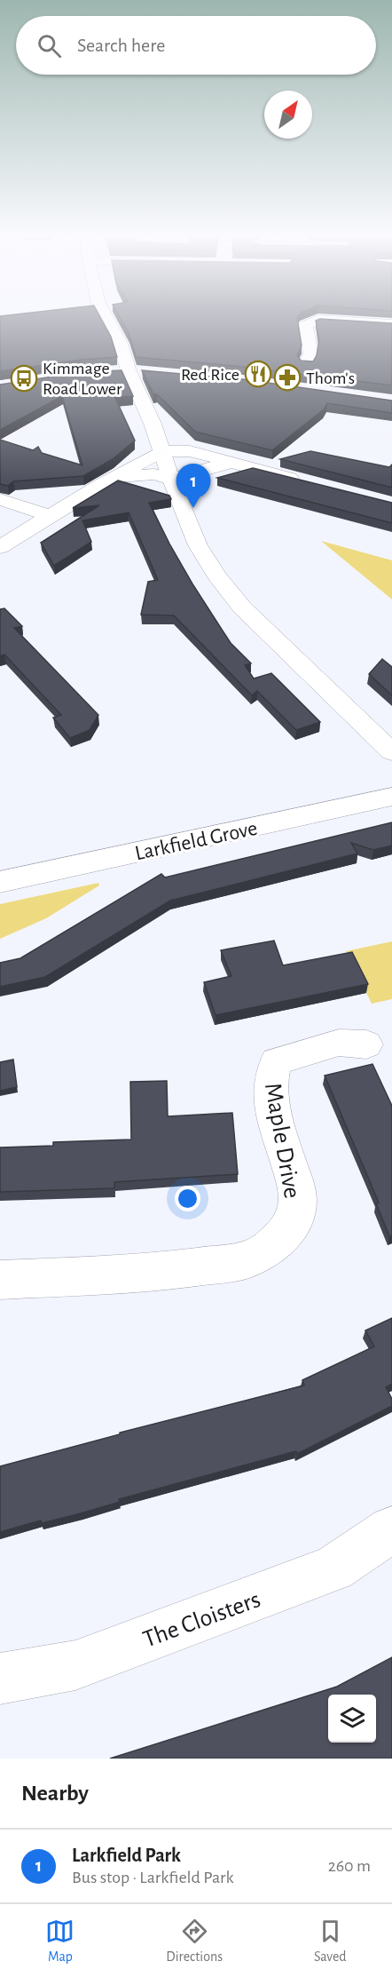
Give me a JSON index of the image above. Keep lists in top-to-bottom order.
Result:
{
  "streets": {
    "street": ["Larkfield Grove", "Maple Drive", "The Cloisters"]
  },
  "places": {
    "restaurant": ["Red Rice"],
    "pharmacy": ["Thom's"],
    "bus stop": ["Kimmage Road Lower"]
  },
  "north": "top right",
  "page": {
    "search": "Search here",
    "pins": "1",
    "heading": "Nearby",
    "list": [
      {
        "mark": "1",
        "name": "Larkfield Park",
        "note": "Bus stop · Larkfield Park",
        "value": "260 m"
      }
    ],
    "nav": ["Map", "Directions", "Saved"]
  }
}
